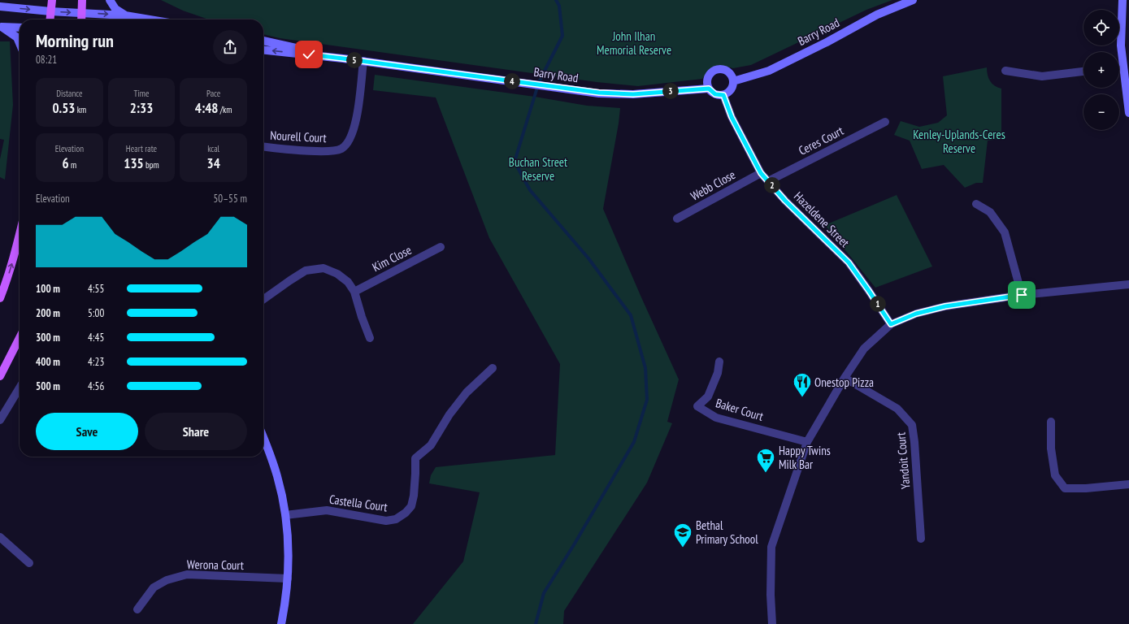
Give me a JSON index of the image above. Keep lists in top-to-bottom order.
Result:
{
  "streets": {
    "street": [
      "Barry Road",
      "Nourell Court",
      "Ceres Court",
      "Webb Close",
      "Hazeldene Street",
      "Kim Close",
      "Baker Court",
      "Yandoit Court",
      "Castella Court",
      "Werona Court"
    ]
  },
  "crossings": [
    ["Barry Road", "Nourell Court"],
    ["Barry Road", "Hazeldene Street"],
    ["Ceres Court", "Hazeldene Street"],
    ["Webb Close", "Hazeldene Street"]
  ],
  "parks": ["John Ilhan Memorial Reserve", "Kenley-Uplands-Ceres Reserve", "Buchan Street Reserve"],
  "places": {
    "restaurant": ["Onestop Pizza"],
    "supermarket": ["Happy Twins Milk Bar"],
    "school or university": ["Bethal Primary School"]
  },
  "page": {
    "map_buttons": ["+", "−"],
    "heading": ["Morning run", "08:21"],
    "pins": [
      "5",
      "4",
      "3",
      "2",
      "1"
    ],
    "stats": [
      ["Distance", "0.53 km"],
      ["Time", "2:33"],
      ["Pace", "4:48 /km"],
      ["Elevation", "6 m"],
      ["Heart rate", "135 bpm"],
      ["kcal", "34"]
    ],
    "chart": ["Elevation", "50–55 m"],
    "list": [
      {
        "name": "100 m",
        "note": "4:55"
      },
      {
        "name": "200 m",
        "note": "5:00"
      },
      {
        "name": "300 m",
        "note": "4:45"
      },
      {
        "name": "400 m",
        "note": "4:23"
      },
      {
        "name": "500 m",
        "note": "4:56"
      }
    ],
    "buttons": ["Save", "Share"]
  }
}
